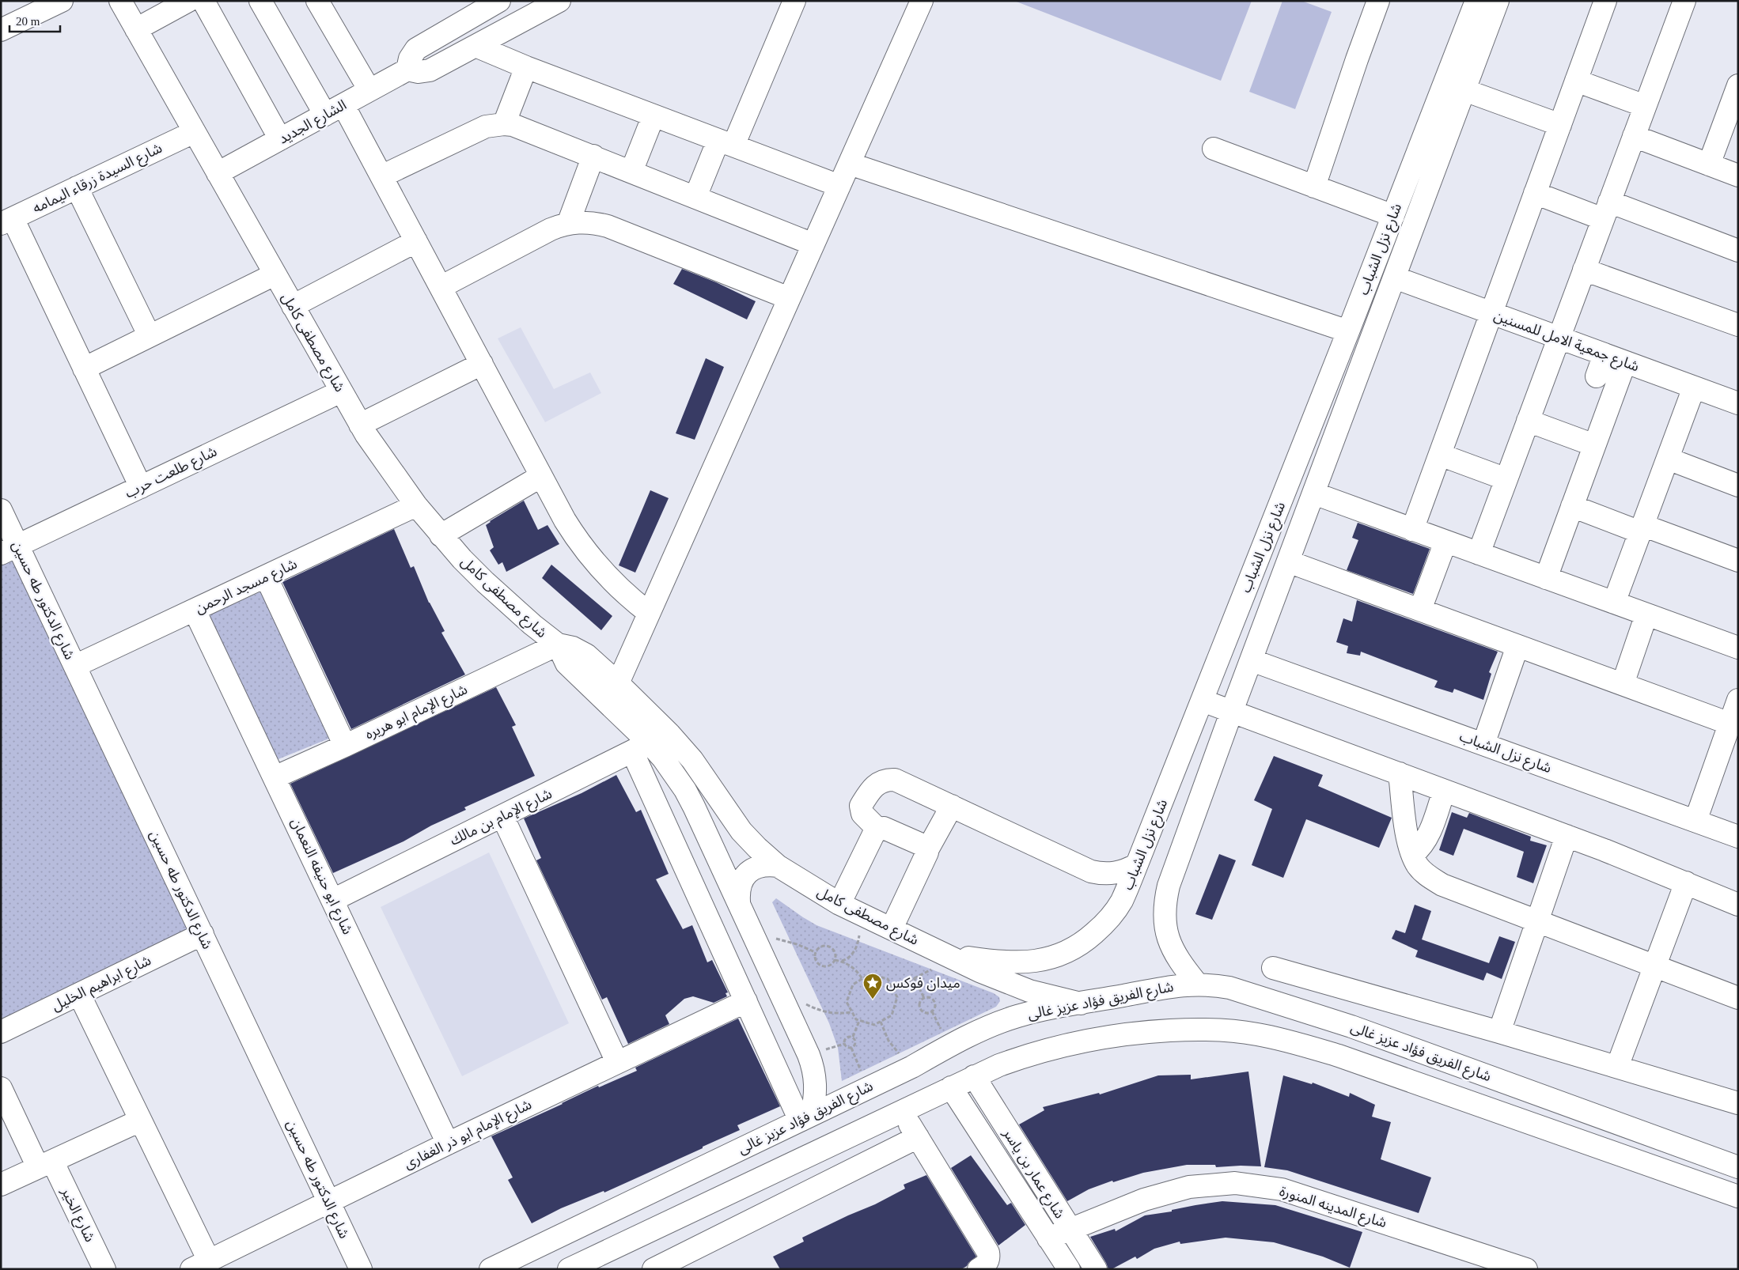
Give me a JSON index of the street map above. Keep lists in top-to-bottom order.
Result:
{
  "streets": {
    "street": [
      "الشارع الجديد",
      "شارع السيدة زرقاء اليمامه",
      "شارع نزل الشباب",
      "شارع جمعية الامل للمسنين",
      "شارع مصطفى كامل",
      "شارع طلعت حرب",
      "شارع مسجد الرحمن",
      "شارع الدكتور طه حسين",
      "شارع الإمام ابو هريره",
      "شارع الإمام بن مالك",
      "شارع ابو حنيفه النعمان",
      "شارع ابراهيم الخليل",
      "شارع الفريق فؤاد عزيز غالى",
      "شارع الإمام ابو ذر الغفارى",
      "شارع عمار بن ياسر",
      "شارع المدينه المنورة",
      "شارع الخير"
    ]
  },
  "crossings": [
    ["الشارع الجديد", "شارع مصطفى كامل"],
    ["شارع السيدة زرقاء اليمامه", "شارع مصطفى كامل"],
    ["شارع نزل الشباب", "شارع جمعية الامل للمسنين"],
    ["شارع نزل الشباب", "شارع مصطفى كامل"],
    ["شارع نزل الشباب", "شارع الفريق فؤاد عزيز غالى"],
    ["شارع مصطفى كامل", "شارع طلعت حرب"],
    ["شارع مصطفى كامل", "شارع مسجد الرحمن"],
    ["شارع مصطفى كامل", "شارع الإمام ابو هريره"],
    ["شارع مصطفى كامل", "شارع الإمام بن مالك"],
    ["شارع مصطفى كامل", "شارع الفريق فؤاد عزيز غالى"],
    ["شارع طلعت حرب", "شارع الدكتور طه حسين"],
    ["شارع مسجد الرحمن", "شارع الدكتور طه حسين"],
    ["شارع مسجد الرحمن", "شارع ابو حنيفه النعمان"],
    ["شارع الدكتور طه حسين", "شارع ابراهيم الخليل"],
    ["شارع الدكتور طه حسين", "شارع الإمام ابو ذر الغفارى"],
    ["شارع الإمام ابو هريره", "شارع ابو حنيفه النعمان"],
    ["شارع الإمام بن مالك", "شارع ابو حنيفه النعمان"],
    ["شارع ابو حنيفه النعمان", "شارع الإمام ابو ذر الغفارى"],
    ["شارع عمار بن ياسر", "شارع المدينه المنورة"]
  ],
  "places": {
    "place": ["ميدان فوكس"]
  },
  "scale_bar": "20 m"
}
